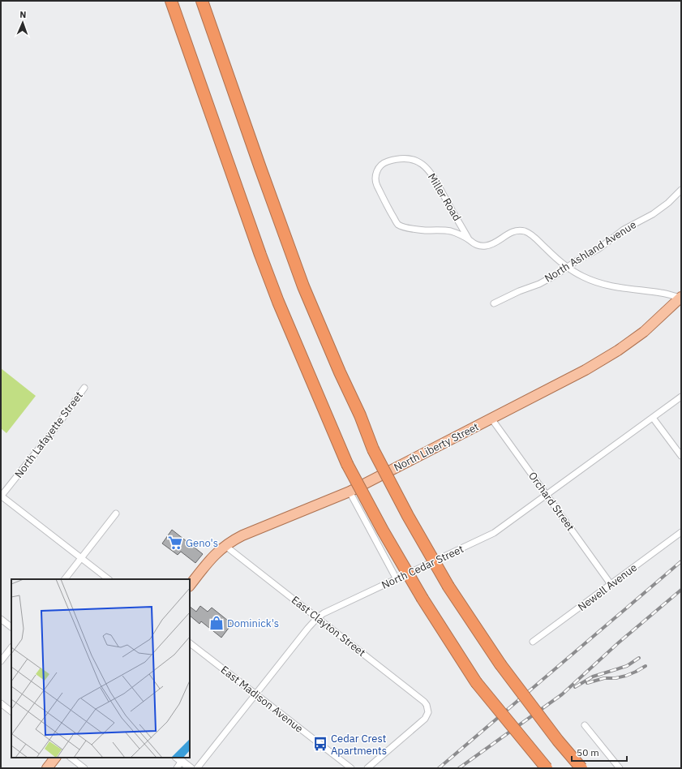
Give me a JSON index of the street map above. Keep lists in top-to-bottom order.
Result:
{
  "streets": {
    "main road": ["North Liberty Street"],
    "street": [
      "Miller Road",
      "North Ashland Avenue",
      "North Lafayette Street",
      "Orchard Street",
      "North Cedar Street",
      "Newell Avenue",
      "East Clayton Street",
      "East Madison Avenue"
    ]
  },
  "crossings": [
    ["Miller Road", "North Ashland Avenue"],
    ["Miller Road", "North Liberty Street"],
    ["North Liberty Street", "Orchard Street"],
    ["North Liberty Street", "East Clayton Street"],
    ["Orchard Street", "North Cedar Street"],
    ["Orchard Street", "Newell Avenue"],
    ["North Cedar Street", "East Clayton Street"],
    ["North Cedar Street", "East Madison Avenue"]
  ],
  "places": {
    "supermarket": ["Geno's"],
    "shop": ["Dominick's"],
    "bus stop": ["Cedar Crest Apartments"]
  },
  "scale_bar": "50 m",
  "north": "top"
}
